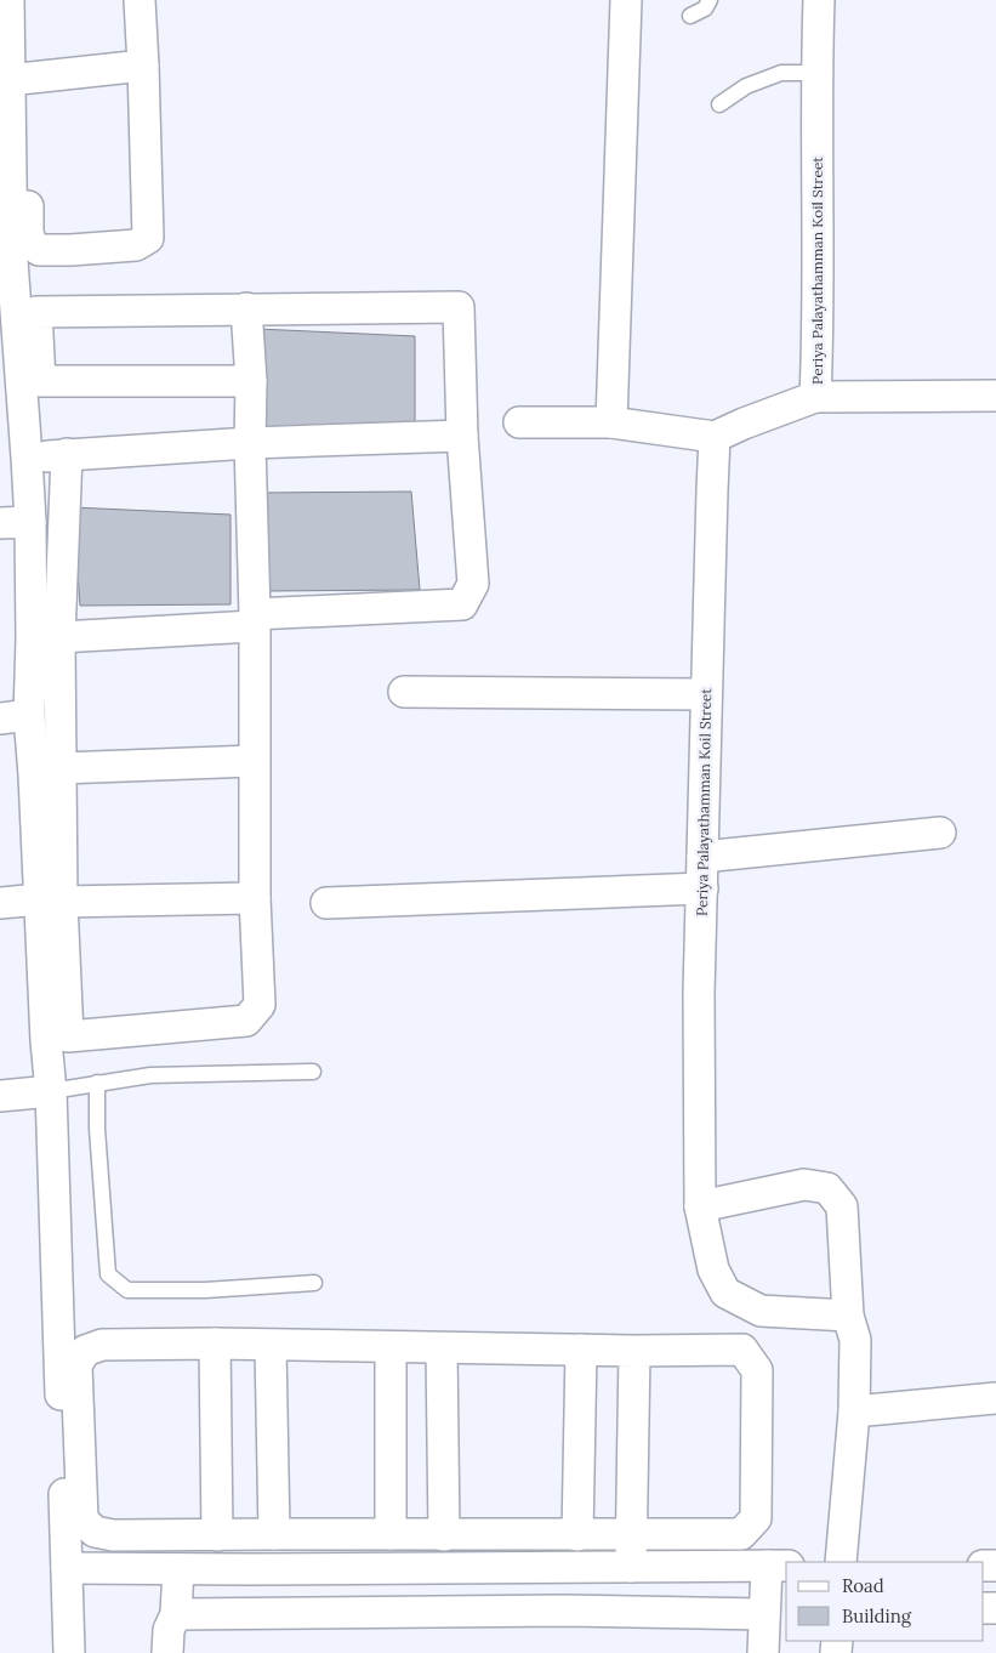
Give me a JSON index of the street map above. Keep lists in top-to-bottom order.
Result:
{
  "streets": {
    "street": ["Periya Palayathamman Koil Street"]
  },
  "legend": ["Road", "Building"]
}
